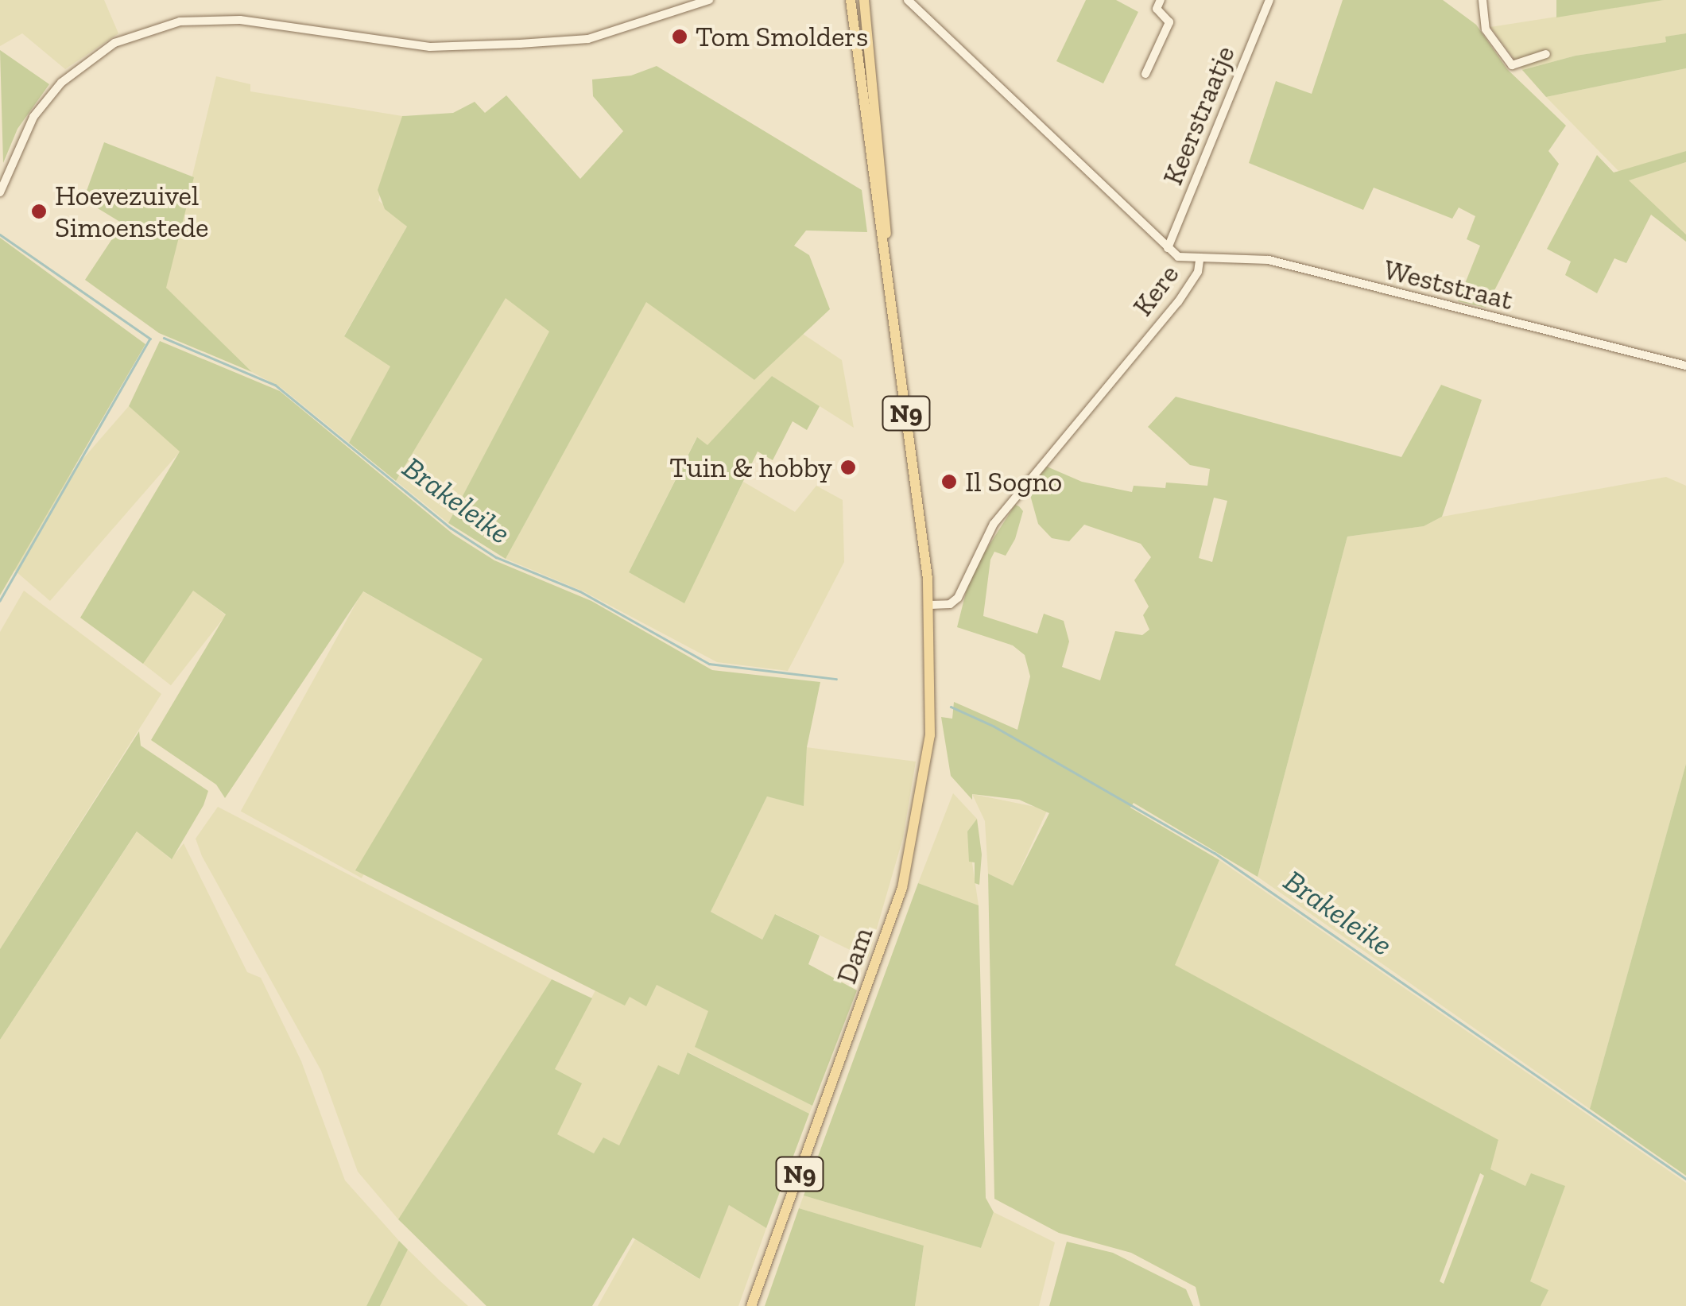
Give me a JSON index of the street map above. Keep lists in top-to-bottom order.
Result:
{
  "streets": {
    "main road": ["N9", "Dam"],
    "street": ["Keerstraatje", "Weststraat", "Kere"]
  },
  "crossings": [
    ["Keerstraatje", "Kere"],
    ["Weststraat", "Kere"],
    ["Kere", "N9"],
    ["Kere", "Dam"],
    ["N9", "Dam"]
  ],
  "water": ["Brakeleike"],
  "places": [
    "Tom Smolders",
    "Hoevezuivel Simoenstede",
    "Tuin & hobby",
    "Il Sogno"
  ]
}
